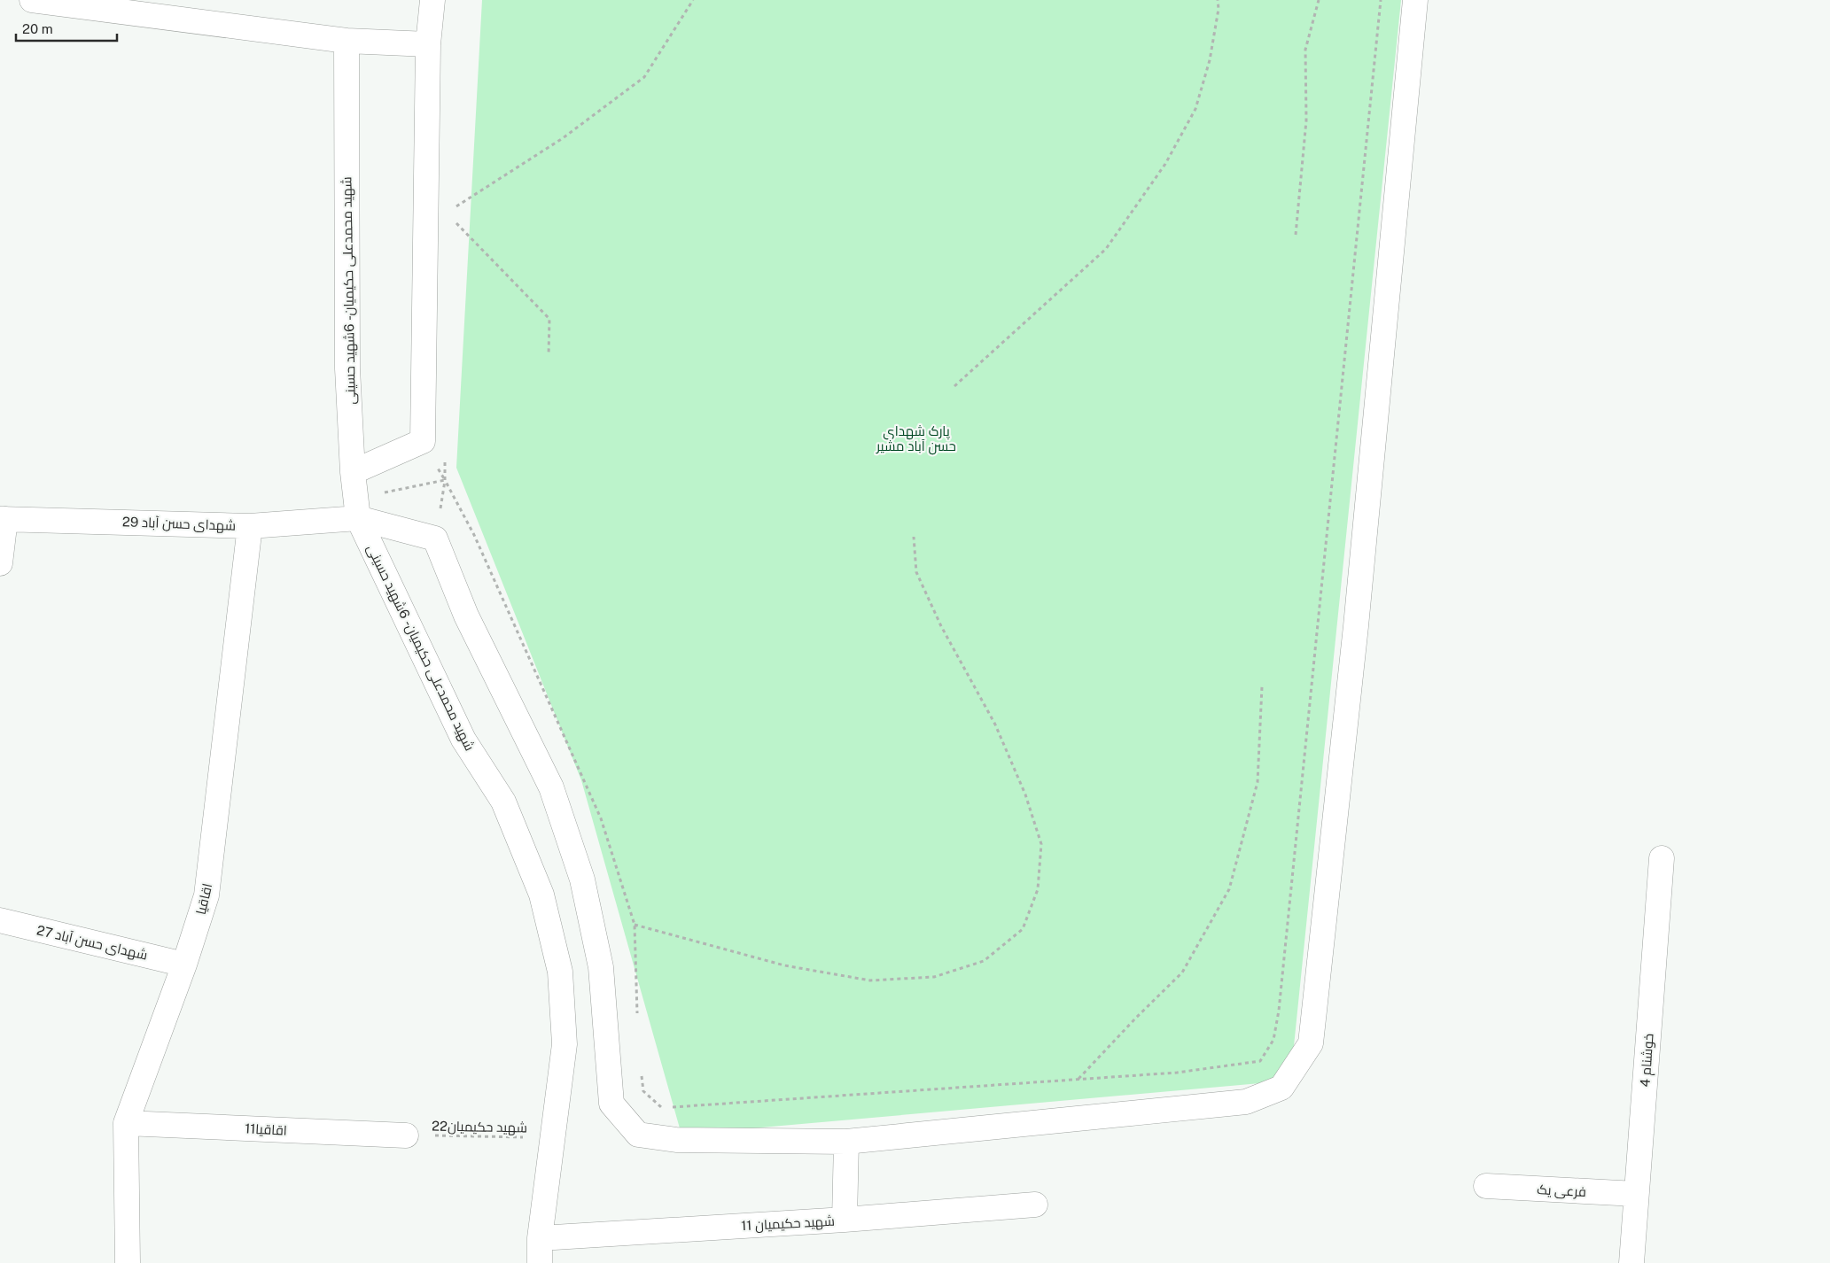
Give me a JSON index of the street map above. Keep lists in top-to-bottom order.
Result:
{
  "streets": {
    "street": [
      "شهید محمدعلی حکیمیان - 6شهید حسینی",
      "شهدای حسن آباد 29",
      "اقاقیا",
      "شهدای حسن آباد 27",
      "خوشنام 4",
      "11اقاقیا",
      "فرعی یک",
      "شهید حکیمیان 11"
    ],
    "path": ["شهید حکیمیان22"]
  },
  "crossings": [
    ["شهید محمدعلی حکیمیان - 6شهید حسینی", "شهدای حسن آباد 29"],
    ["شهید محمدعلی حکیمیان - 6شهید حسینی", "شهید حکیمیان22"],
    ["شهید محمدعلی حکیمیان - 6شهید حسینی", "شهید حکیمیان 11"],
    ["شهدای حسن آباد 29", "اقاقیا"],
    ["اقاقیا", "شهدای حسن آباد 27"],
    ["اقاقیا", "11اقاقیا"],
    ["خوشنام 4", "فرعی یک"],
    ["شهید حکیمیان22", "11اقاقیا"]
  ],
  "parks": ["پارک شهدای حسن آباد مشیر"],
  "scale_bar": "20 m"
}
